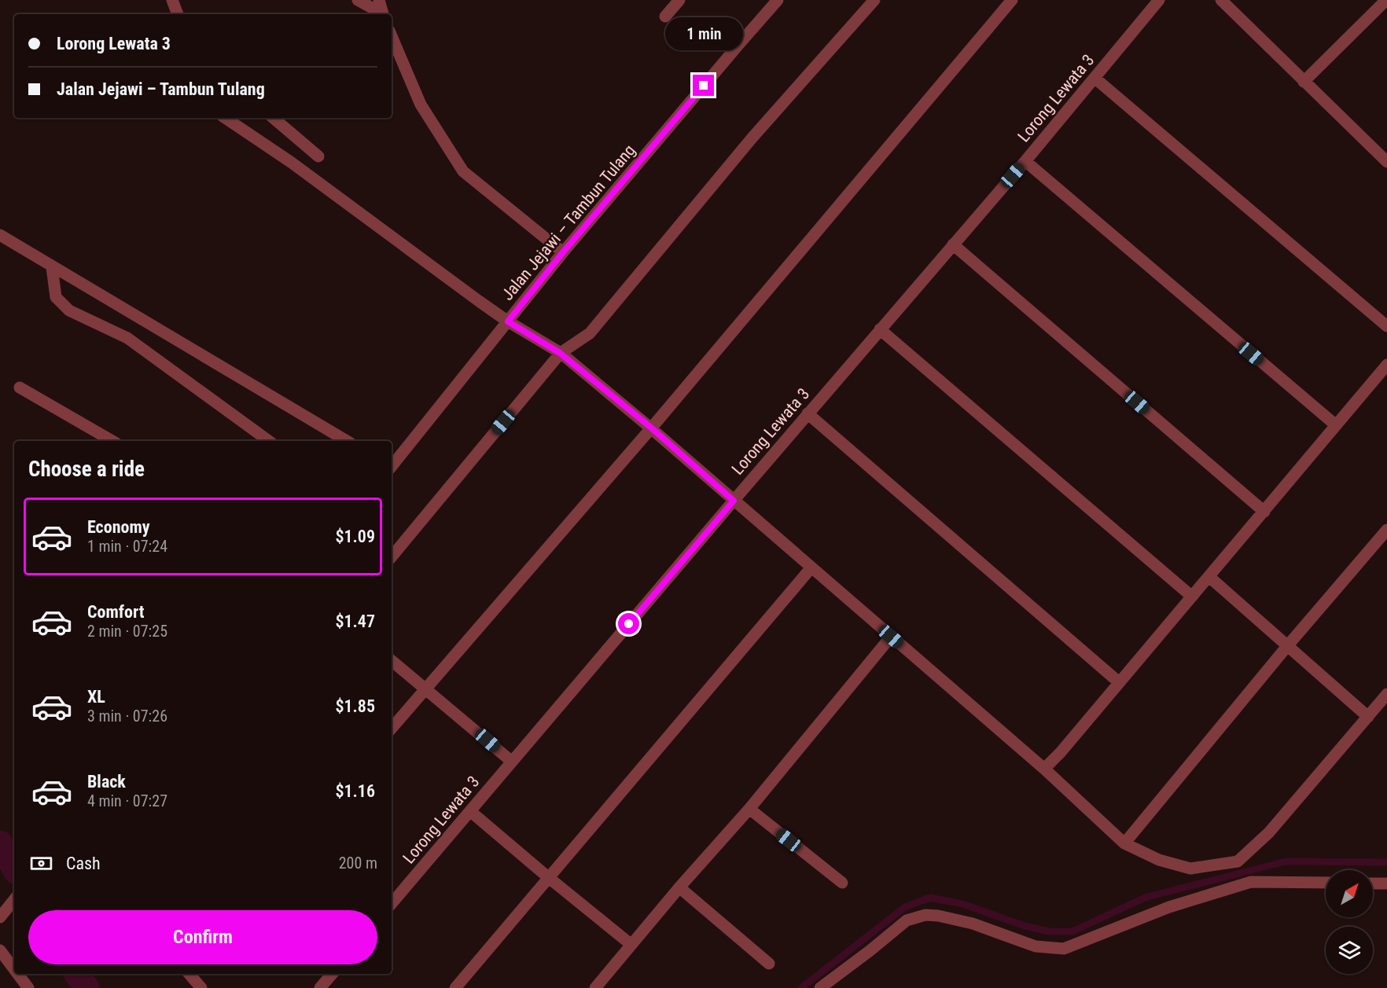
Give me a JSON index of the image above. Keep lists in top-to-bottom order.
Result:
{
  "streets": {
    "street": ["Lorong Lewata 3", "Jalan Jejawi – Tambun Tulang"]
  },
  "north": "top right",
  "page": {
    "banner": ["Lorong Lewata 3", "Jalan Jejawi – Tambun Tulang"],
    "bubble": "1 min",
    "heading": "Choose a ride",
    "list": [
      {
        "name": "Economy",
        "note": "1 min · 07:24",
        "value": "$1.09"
      },
      {
        "name": "Comfort",
        "note": "2 min · 07:25",
        "value": "$1.47"
      },
      {
        "name": "XL",
        "note": "3 min · 07:26",
        "value": "$1.85"
      },
      {
        "name": "Black",
        "note": "4 min · 07:27",
        "value": "$1.16"
      }
    ],
    "pay": ["Cash", "200 m"],
    "buttons": "Confirm"
  }
}
